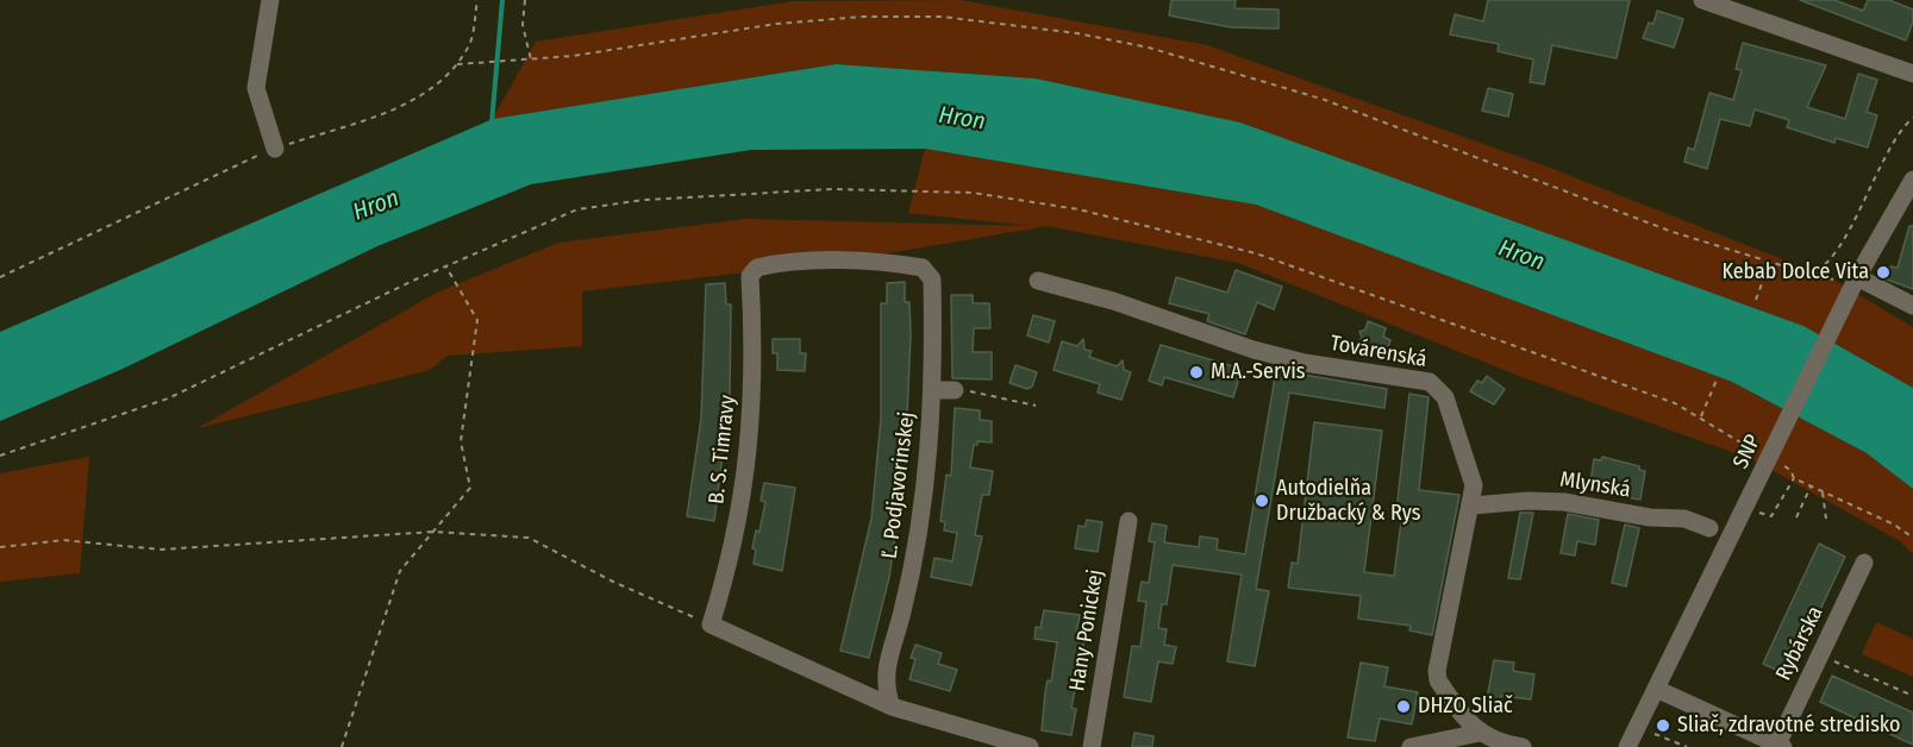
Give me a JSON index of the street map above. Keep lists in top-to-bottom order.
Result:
{
  "streets": {
    "street": [
      "Továrenská",
      "B. S. Timravy",
      "SNP",
      "Ľ. Podjavorinskej",
      "Mlynská",
      "Hany Ponickej",
      "Rybárska"
    ]
  },
  "crossings": [
    ["Továrenská", "Mlynská"],
    ["B. S. Timravy", "Ľ. Podjavorinskej"],
    ["SNP", "Rybárska"]
  ],
  "water": ["Hron"],
  "places": [
    "Kebab Dolce Vita",
    "M.A.-Servis",
    "Autodielňa Družbacký & Rys",
    "DHZO Sliač",
    "Sliač, zdravotné stredisko"
  ]
}
